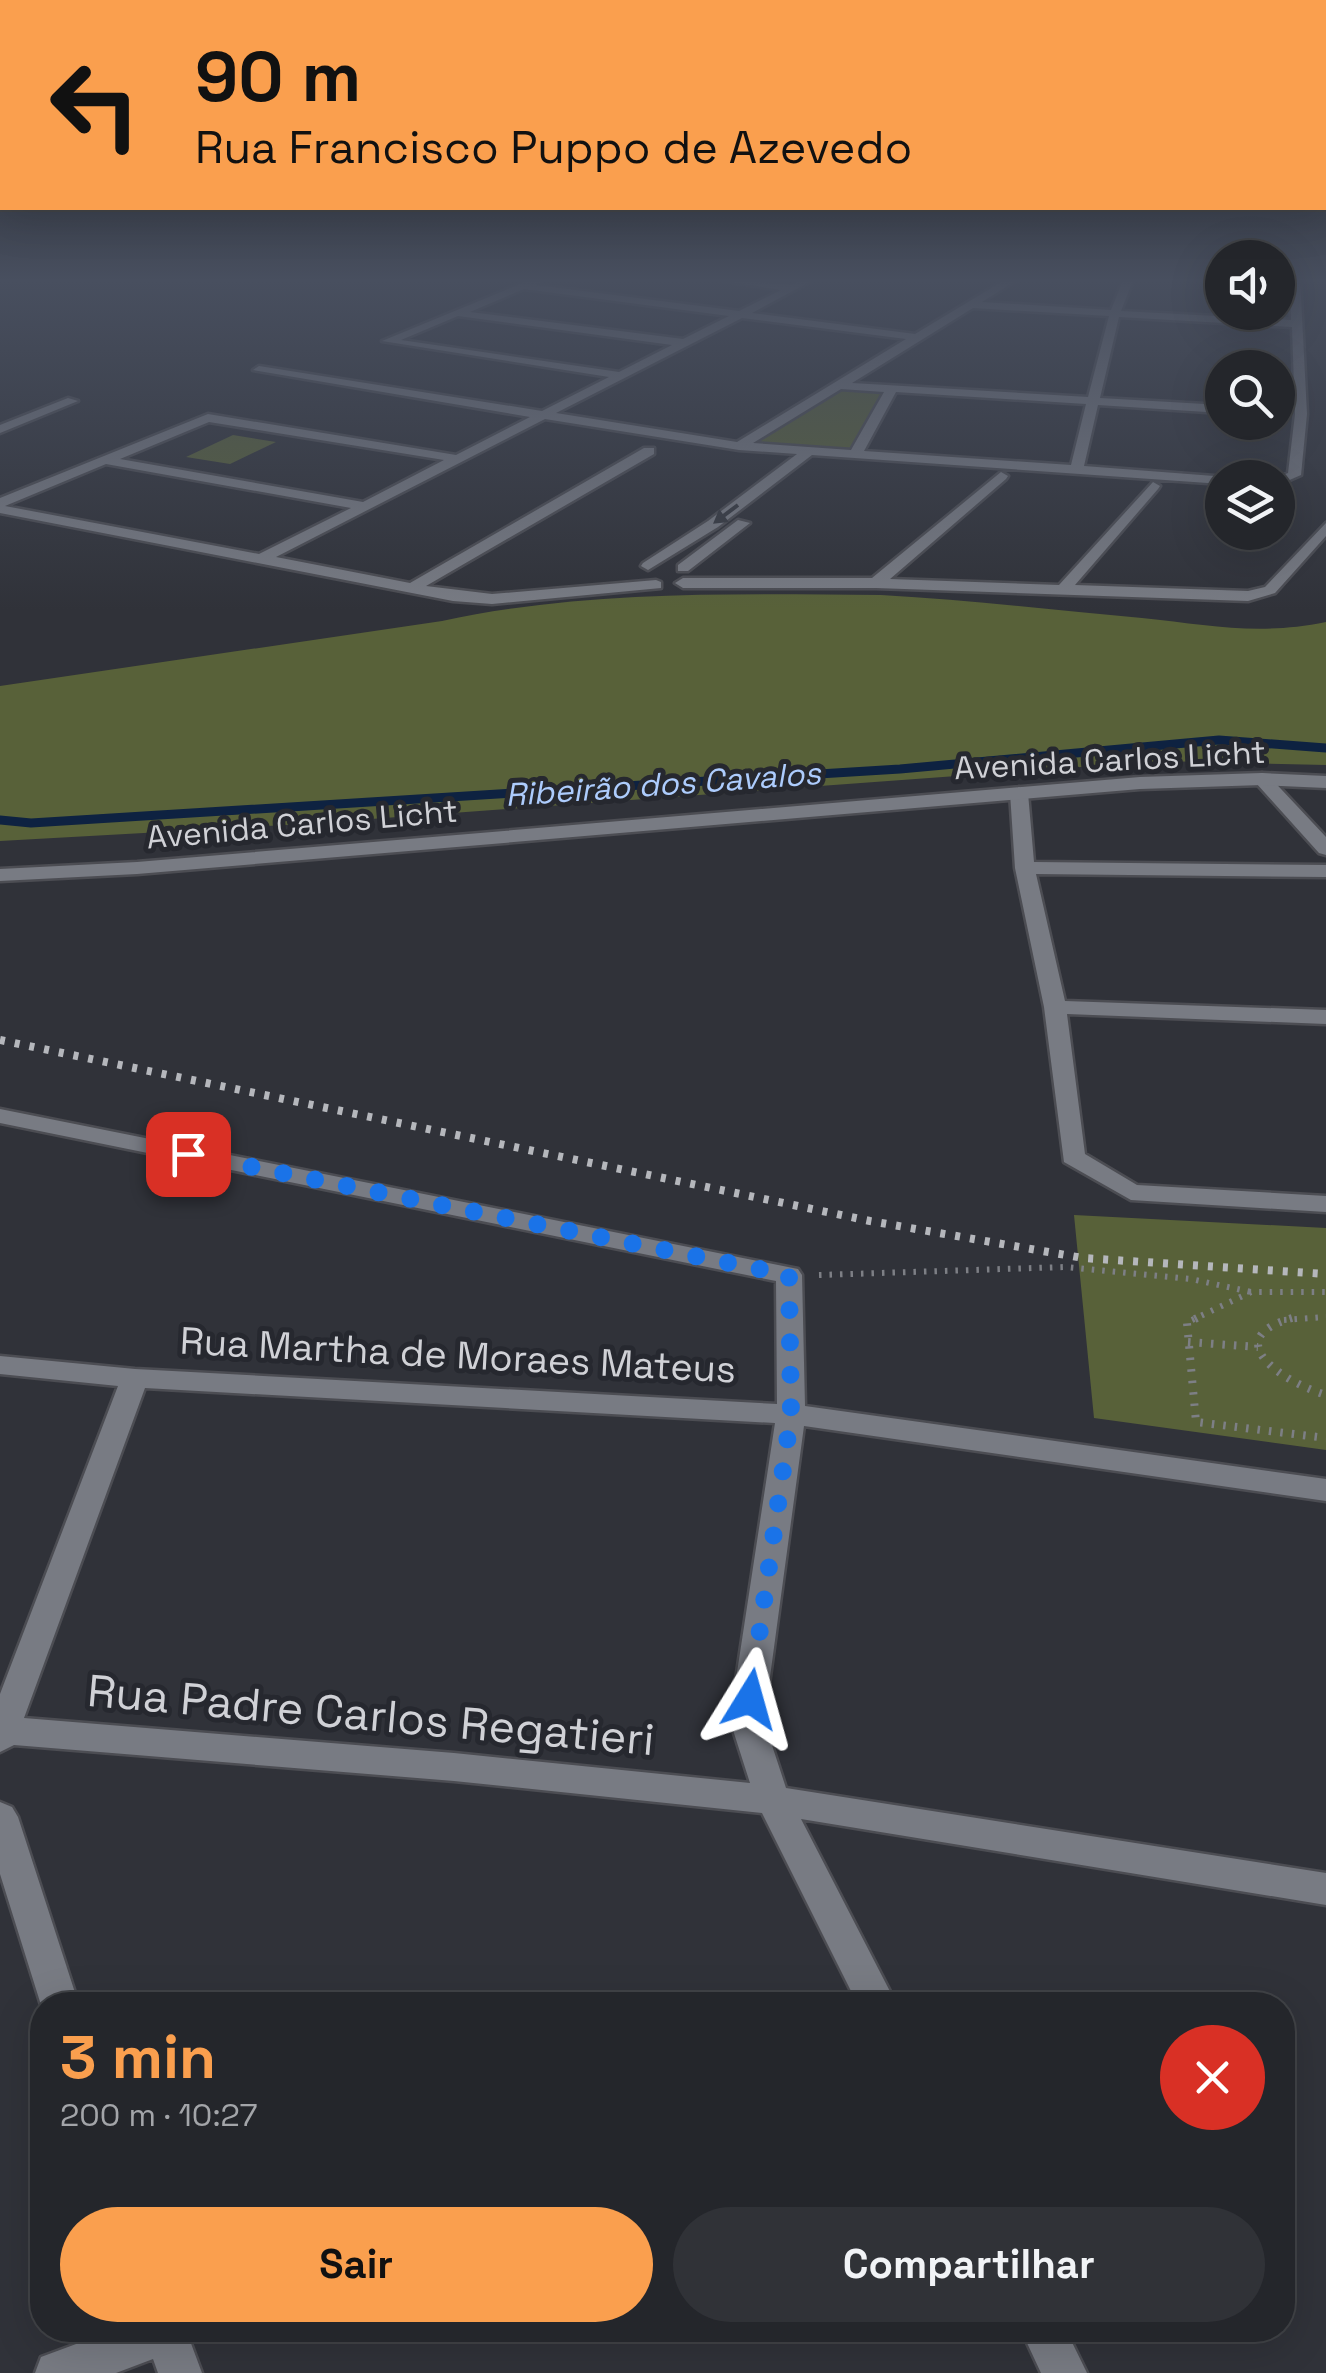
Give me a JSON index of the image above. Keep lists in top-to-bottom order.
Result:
{
  "streets": {
    "street": ["Avenida Carlos Licht", "Rua Martha de Moraes Mateus", "Rua Padre Carlos Regatieri"]
  },
  "water": ["Ribeirão dos Cavalos"],
  "page": {
    "turn": ["90 m", "Rua Francisco Puppo de Azevedo"],
    "heading": ["3 min", "200 m · 10:27"],
    "buttons": ["Sair", "Compartilhar"]
  }
}
